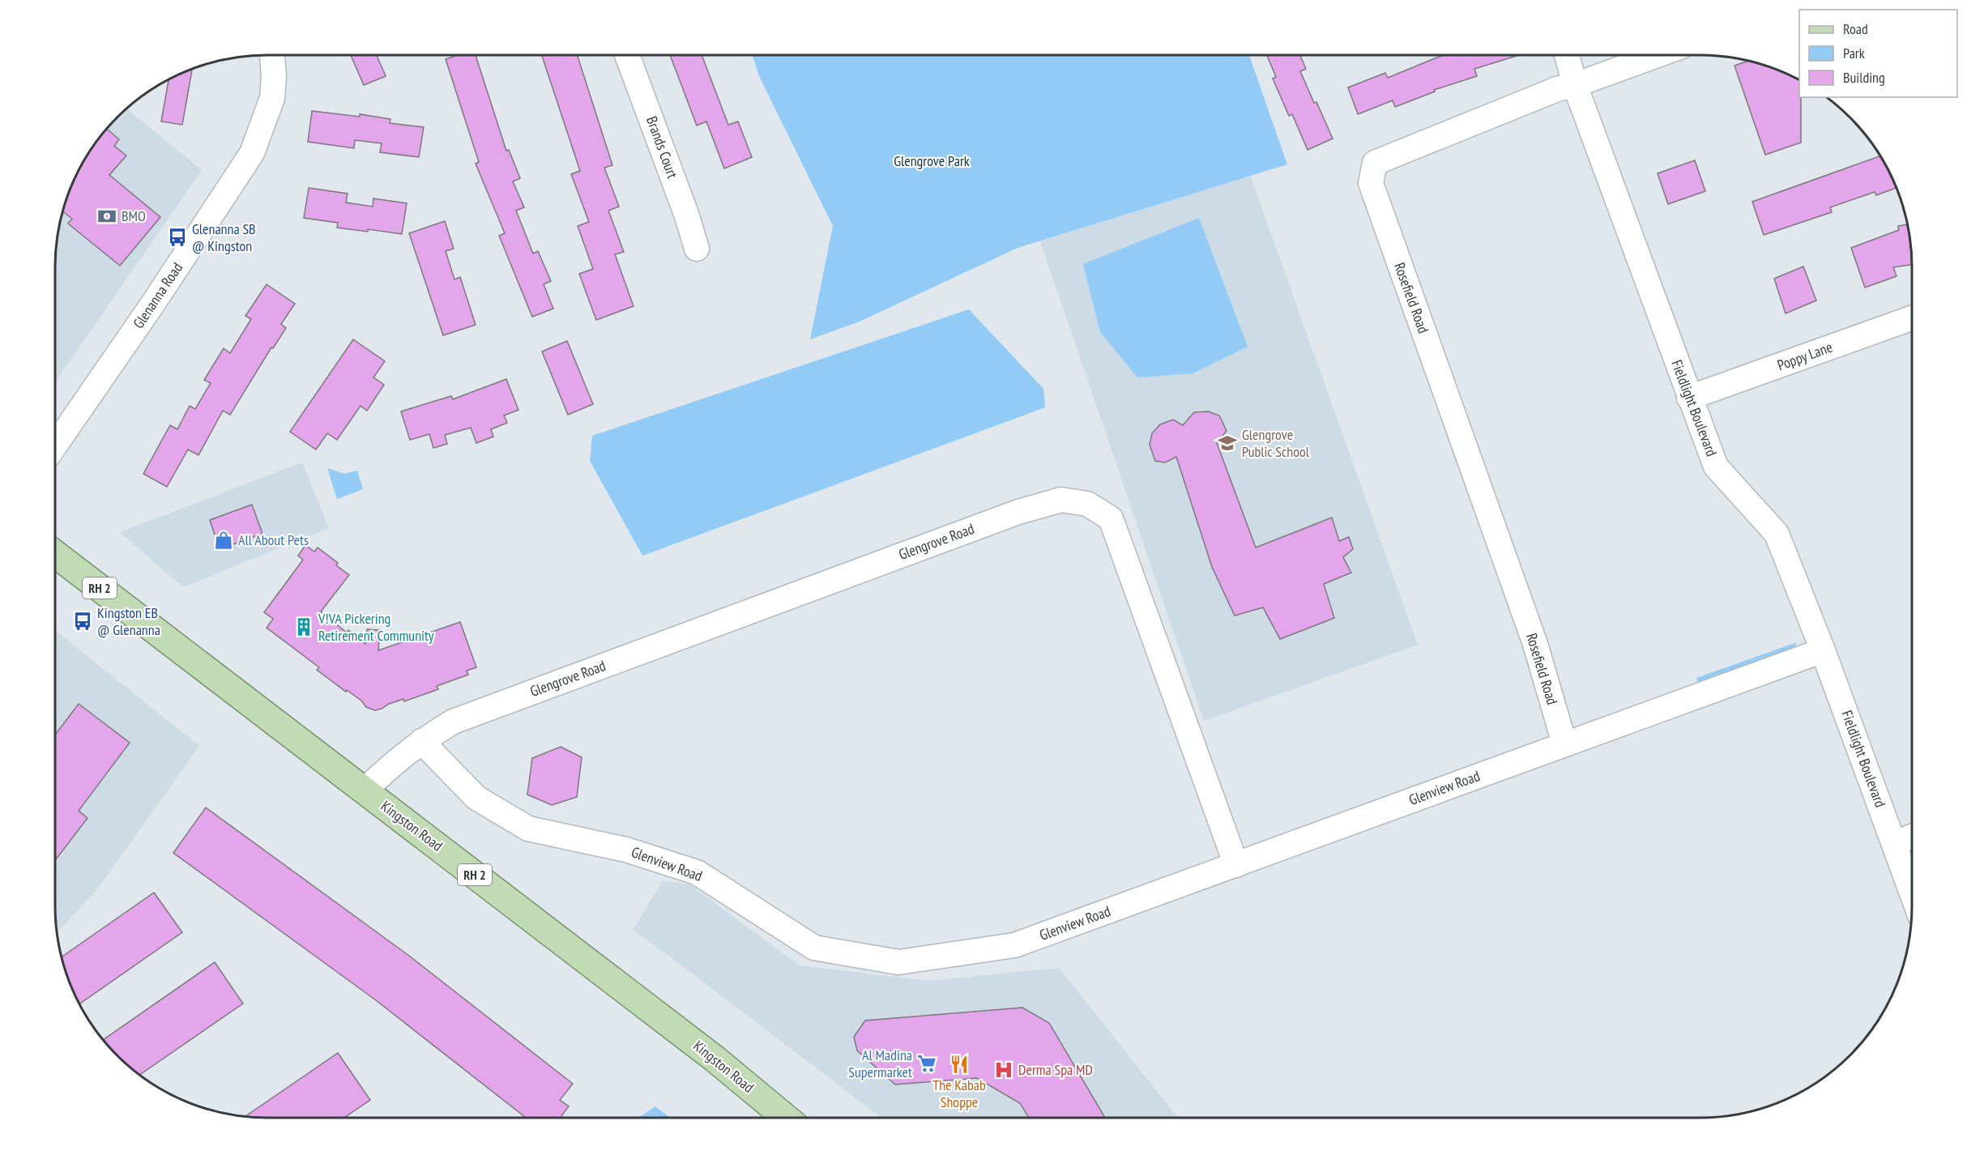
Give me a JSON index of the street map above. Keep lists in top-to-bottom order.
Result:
{
  "streets": {
    "main road": ["RH 2", "Kingston Road"],
    "street": [
      "Brands Court",
      "Glenanna Road",
      "Rosefield Road",
      "Poppy Lane",
      "Fieldlight Boulevard",
      "Glengrove Road",
      "Glenview Road"
    ]
  },
  "crossings": [
    ["Rosefield Road", "Fieldlight Boulevard"],
    ["Rosefield Road", "Glenview Road"],
    ["Poppy Lane", "Fieldlight Boulevard"],
    ["Fieldlight Boulevard", "Glenview Road"],
    ["Glengrove Road", "Glenview Road"]
  ],
  "parks": ["Glengrove Park"],
  "places": {
    "bank": ["BMO"],
    "bus stop": ["Glenanna SB @ Kingston", "Kingston EB @ Glenanna"],
    "school or university": ["Glengrove Public School"],
    "shop": ["All About Pets"],
    "building": ["V!VA Pickering Retirement Community"],
    "supermarket": ["Al Madina Supermarket"],
    "restaurant": ["The Kabab Shoppe"],
    "hospital": ["Derma Spa MD"]
  },
  "legend": ["Road", "Park", "Building"]
}
